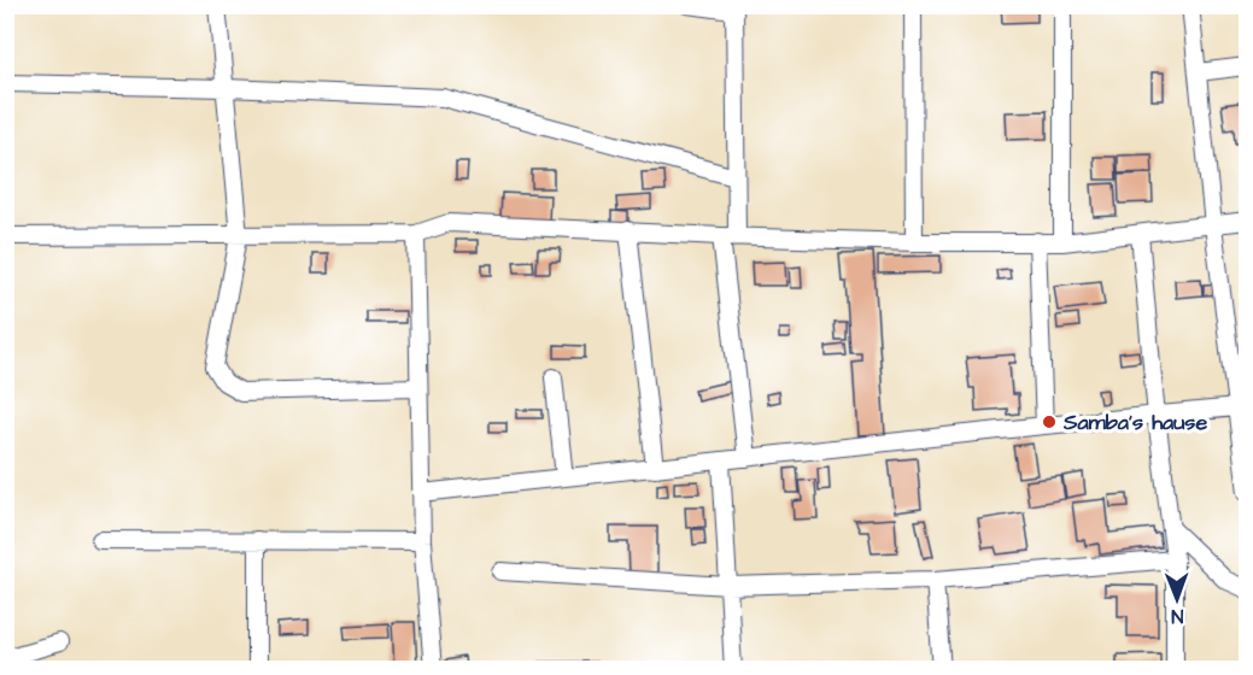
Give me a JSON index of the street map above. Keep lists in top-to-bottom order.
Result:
{
  "places": ["Samba's hause"],
  "north": "bottom"
}
